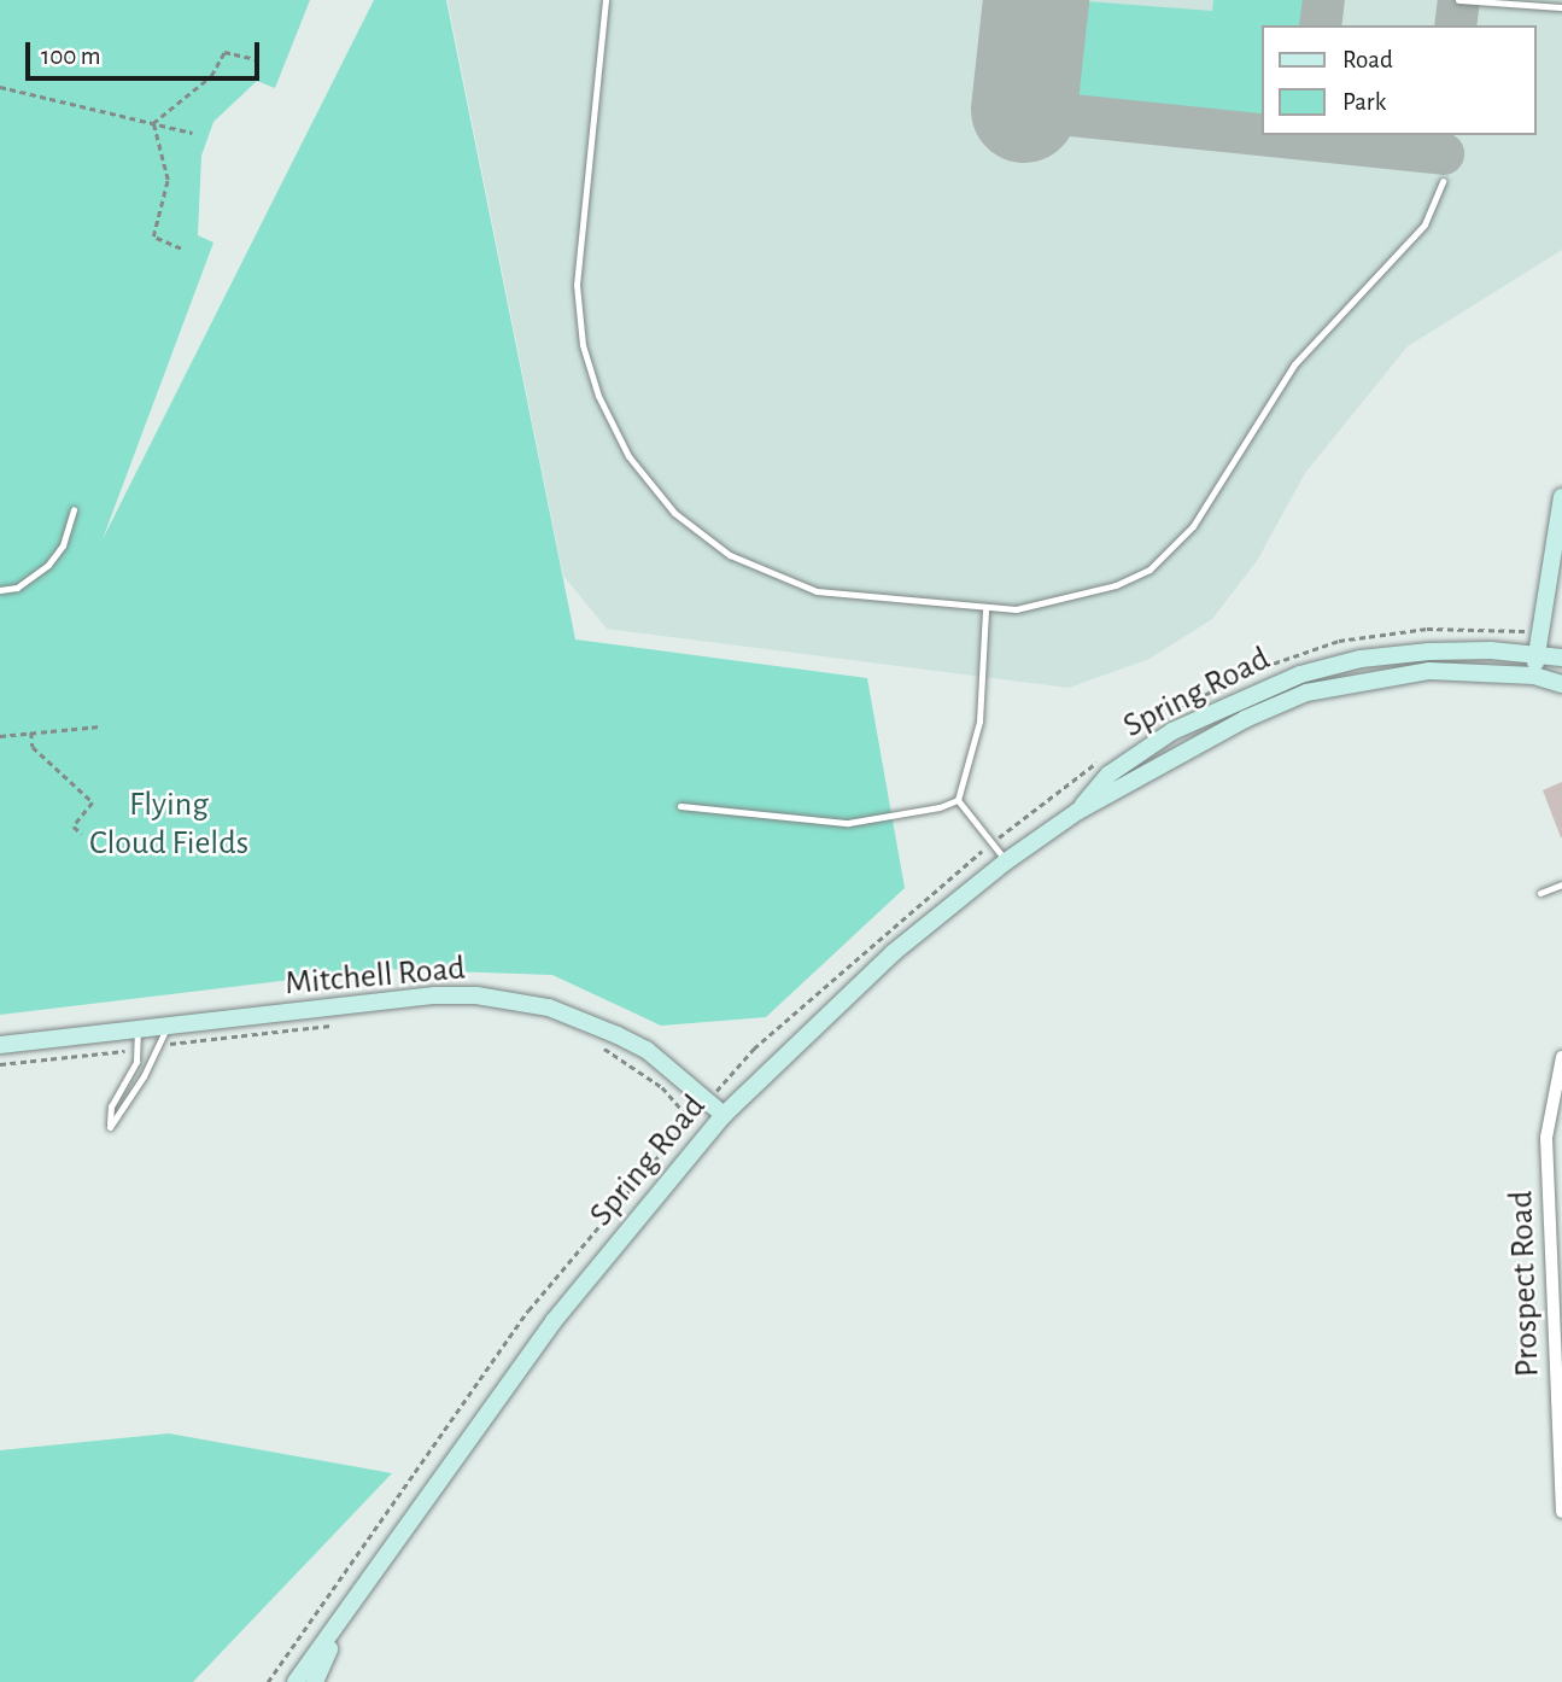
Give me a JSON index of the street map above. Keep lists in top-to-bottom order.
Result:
{
  "streets": {
    "main road": ["Spring Road", "Mitchell Road"],
    "street": ["Prospect Road"]
  },
  "crossings": [
    ["Spring Road", "Mitchell Road"]
  ],
  "parks": ["Flying Cloud Fields"],
  "legend": ["Road", "Park"],
  "scale_bar": "100 m"
}
